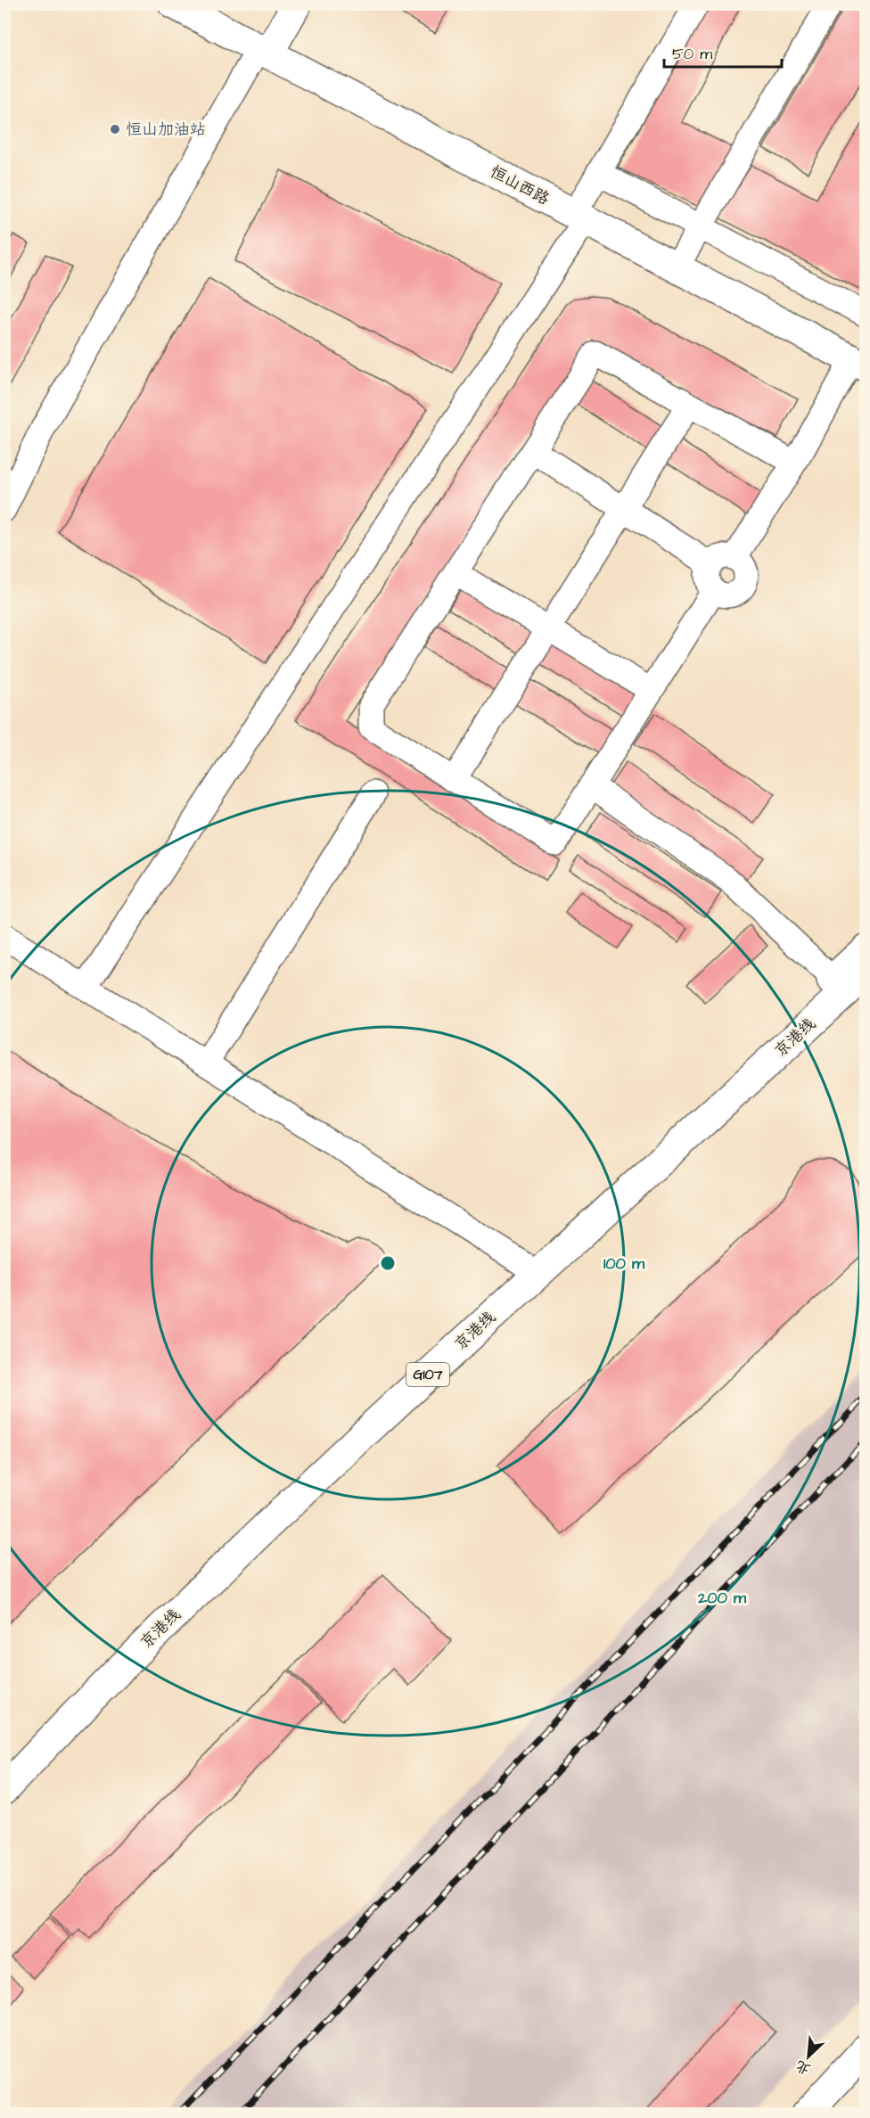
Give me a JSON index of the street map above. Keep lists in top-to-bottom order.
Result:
{
  "streets": {
    "main road": ["恒山西路", "京港线", "G107"]
  },
  "places": ["恒山加油站"],
  "scale_bar": "50 m",
  "north": "bottom left",
  "rings": ["100 m", "200 m"]
}
